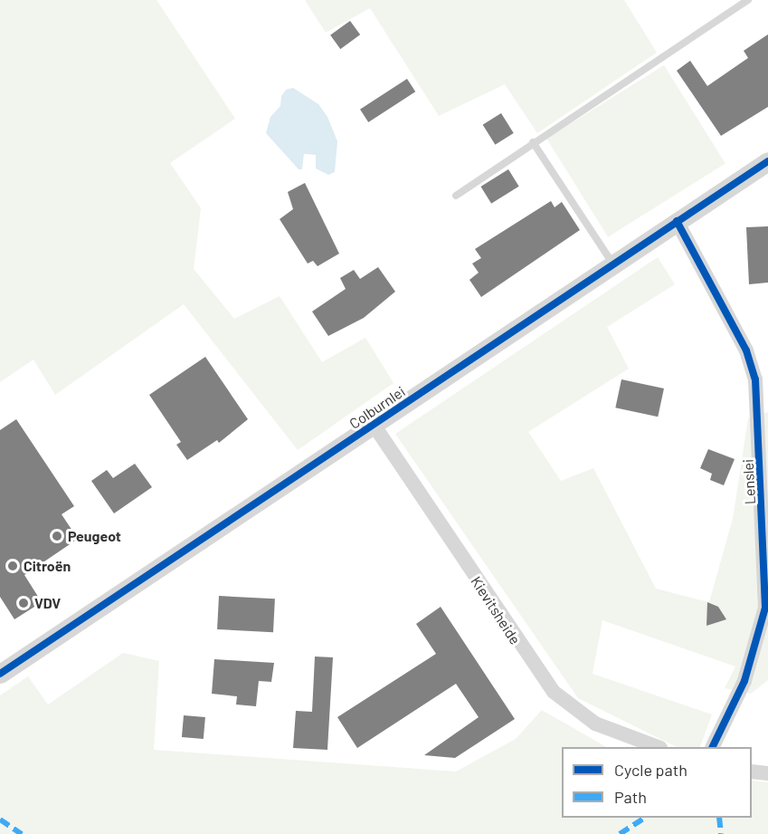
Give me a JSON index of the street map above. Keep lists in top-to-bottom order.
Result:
{
  "streets": {
    "street": ["Colburnlei", "Lenslei", "Kievitsheide"]
  },
  "crossings": [
    ["Colburnlei", "Lenslei"],
    ["Colburnlei", "Kievitsheide"]
  ],
  "places": ["Peugeot", "Citroën", "VDV"],
  "legend": ["Cycle path", "Path"]
}
